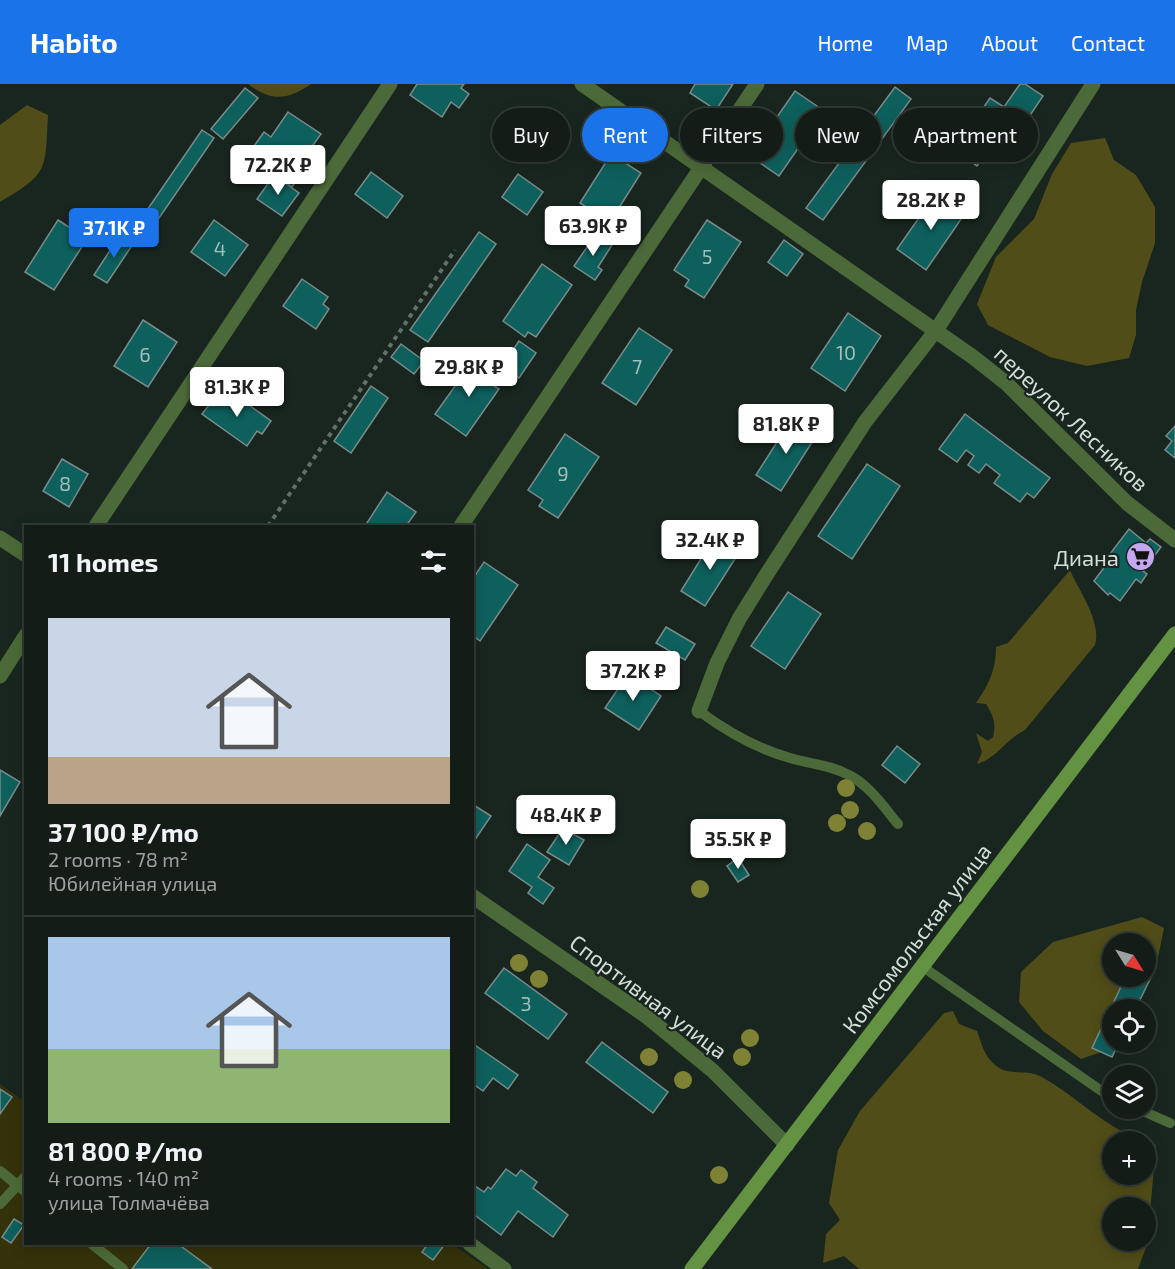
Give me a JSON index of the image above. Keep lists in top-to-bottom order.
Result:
{
  "streets": {
    "main road": ["Комсомольская улица"],
    "street": ["переулок Лесников", "Спортивная улица"]
  },
  "crossings": [
    ["Комсомольская улица", "Спортивная улица"]
  ],
  "places": {
    "supermarket": ["Диана"]
  },
  "house_numbers": [
    "4",
    "5",
    "10",
    "6",
    "7",
    "9",
    "8",
    "3"
  ],
  "north": "bottom right",
  "page": {
    "header": "Habito",
    "nav": [
      "Home",
      "Map",
      "About",
      "Contact"
    ],
    "chip": [
      "Buy",
      "Rent",
      "Filters",
      "New",
      "Apartment"
    ],
    "price": [
      "72.2K ₽",
      "28.2K ₽",
      "63.9K ₽",
      "37.1K ₽",
      "29.8K ₽",
      "81.3K ₽",
      "81.8K ₽",
      "32.4K ₽",
      "37.2K ₽",
      "48.4K ₽",
      "35.5K ₽"
    ],
    "heading": "11 homes",
    "list": [
      {
        "name": "37 100 ₽/mo",
        "note": "2 rooms · 78 m² · Юбилейная улица"
      },
      {
        "name": "81 800 ₽/mo",
        "note": "4 rooms · 140 m² · улица Толмачёва"
      }
    ],
    "map_buttons": ["+", "−"]
  }
}
